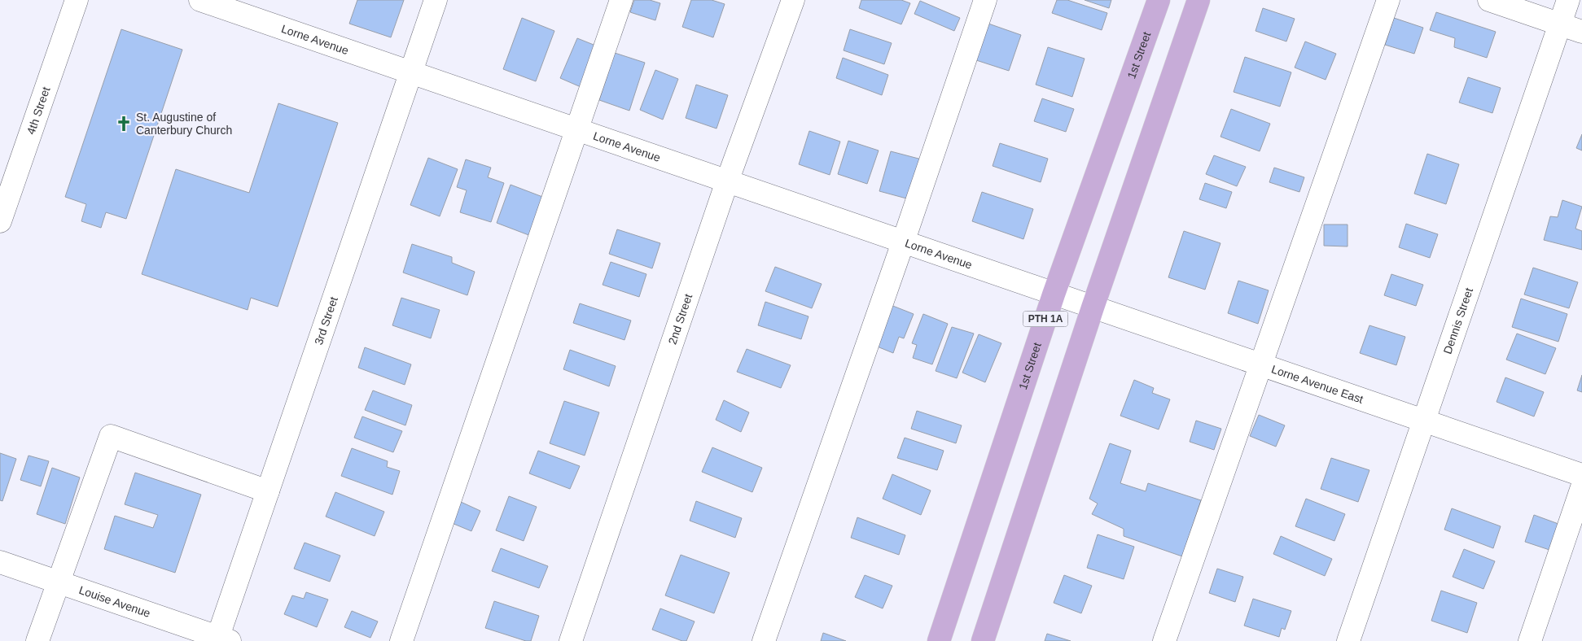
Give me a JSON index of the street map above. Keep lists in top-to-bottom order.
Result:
{
  "streets": {
    "main road": ["1st Street", "PTH 1A"],
    "street": [
      "Lorne Avenue",
      "4th Street",
      "2nd Street",
      "3rd Street",
      "Dennis Street",
      "Lorne Avenue East",
      "Louise Avenue"
    ]
  },
  "crossings": [
    ["Lorne Avenue", "1st Street"],
    ["Lorne Avenue", "2nd Street"],
    ["Lorne Avenue", "3rd Street"],
    ["Lorne Avenue", "Lorne Avenue East"],
    ["1st Street", "Lorne Avenue East"],
    ["3rd Street", "Louise Avenue"],
    ["Dennis Street", "Lorne Avenue East"]
  ],
  "places": {
    "church": ["St. Augustine of Canterbury Church"]
  }
}
